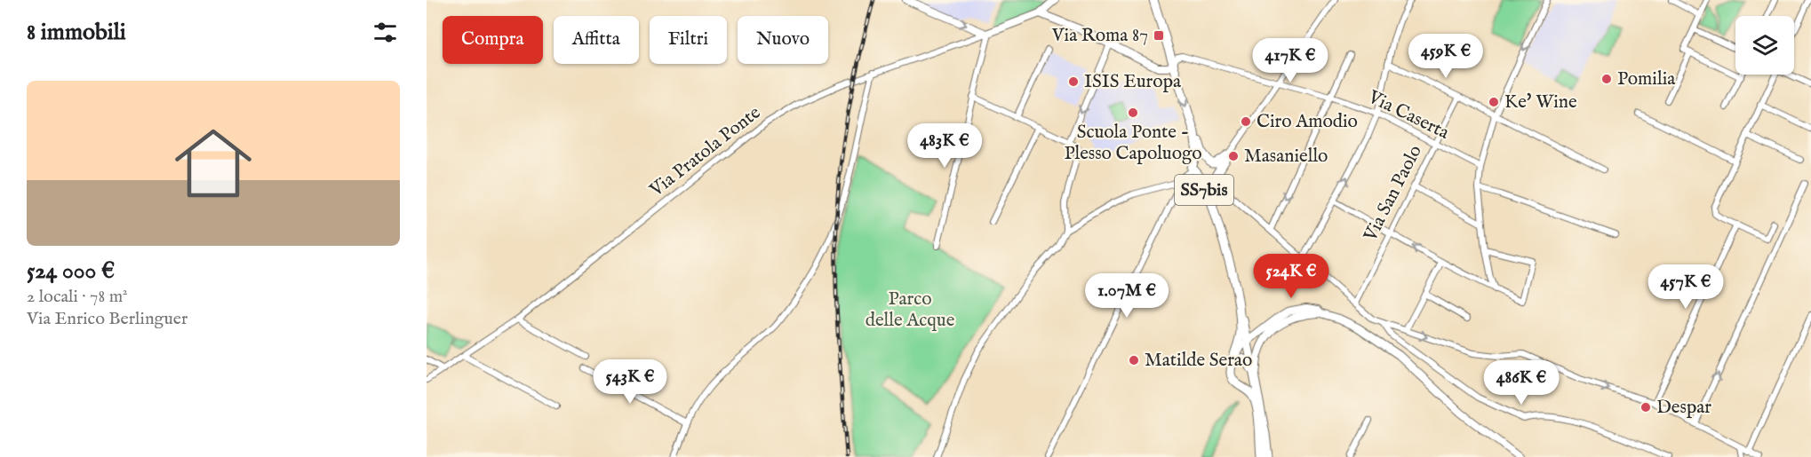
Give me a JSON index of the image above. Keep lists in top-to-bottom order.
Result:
{
  "streets": {
    "main road": ["Via Pratola Ponte", "SS7bis"],
    "street": ["Via Caserta", "Via San Paolo"]
  },
  "crossings": [
    ["Via Caserta", "SS7bis"],
    ["Via Caserta", "Via San Paolo"]
  ],
  "parks": ["Parco delle Acque"],
  "places": {
    "transit": ["Via Roma 87"],
    "other": [
      "Pomilia",
      "ISIS Europa",
      "Ke' Wine",
      "Scuola Ponte - Plesso Capoluogo",
      "Ciro Amodio",
      "Masaniello",
      "Matilde Serao",
      "Despar"
    ]
  },
  "page": {
    "heading": "8 immobili",
    "chip": [
      "Compra",
      "Affitta",
      "Filtri",
      "Nuovo"
    ],
    "price": [
      "459K €",
      "417K €",
      "483K €",
      "524K €",
      "457K €",
      "1.07M €",
      "543K €",
      "486K €"
    ],
    "list": [
      {
        "name": "524 000 €",
        "note": "2 locali · 78 m² · Via Enrico Berlinguer"
      }
    ]
  }
}
